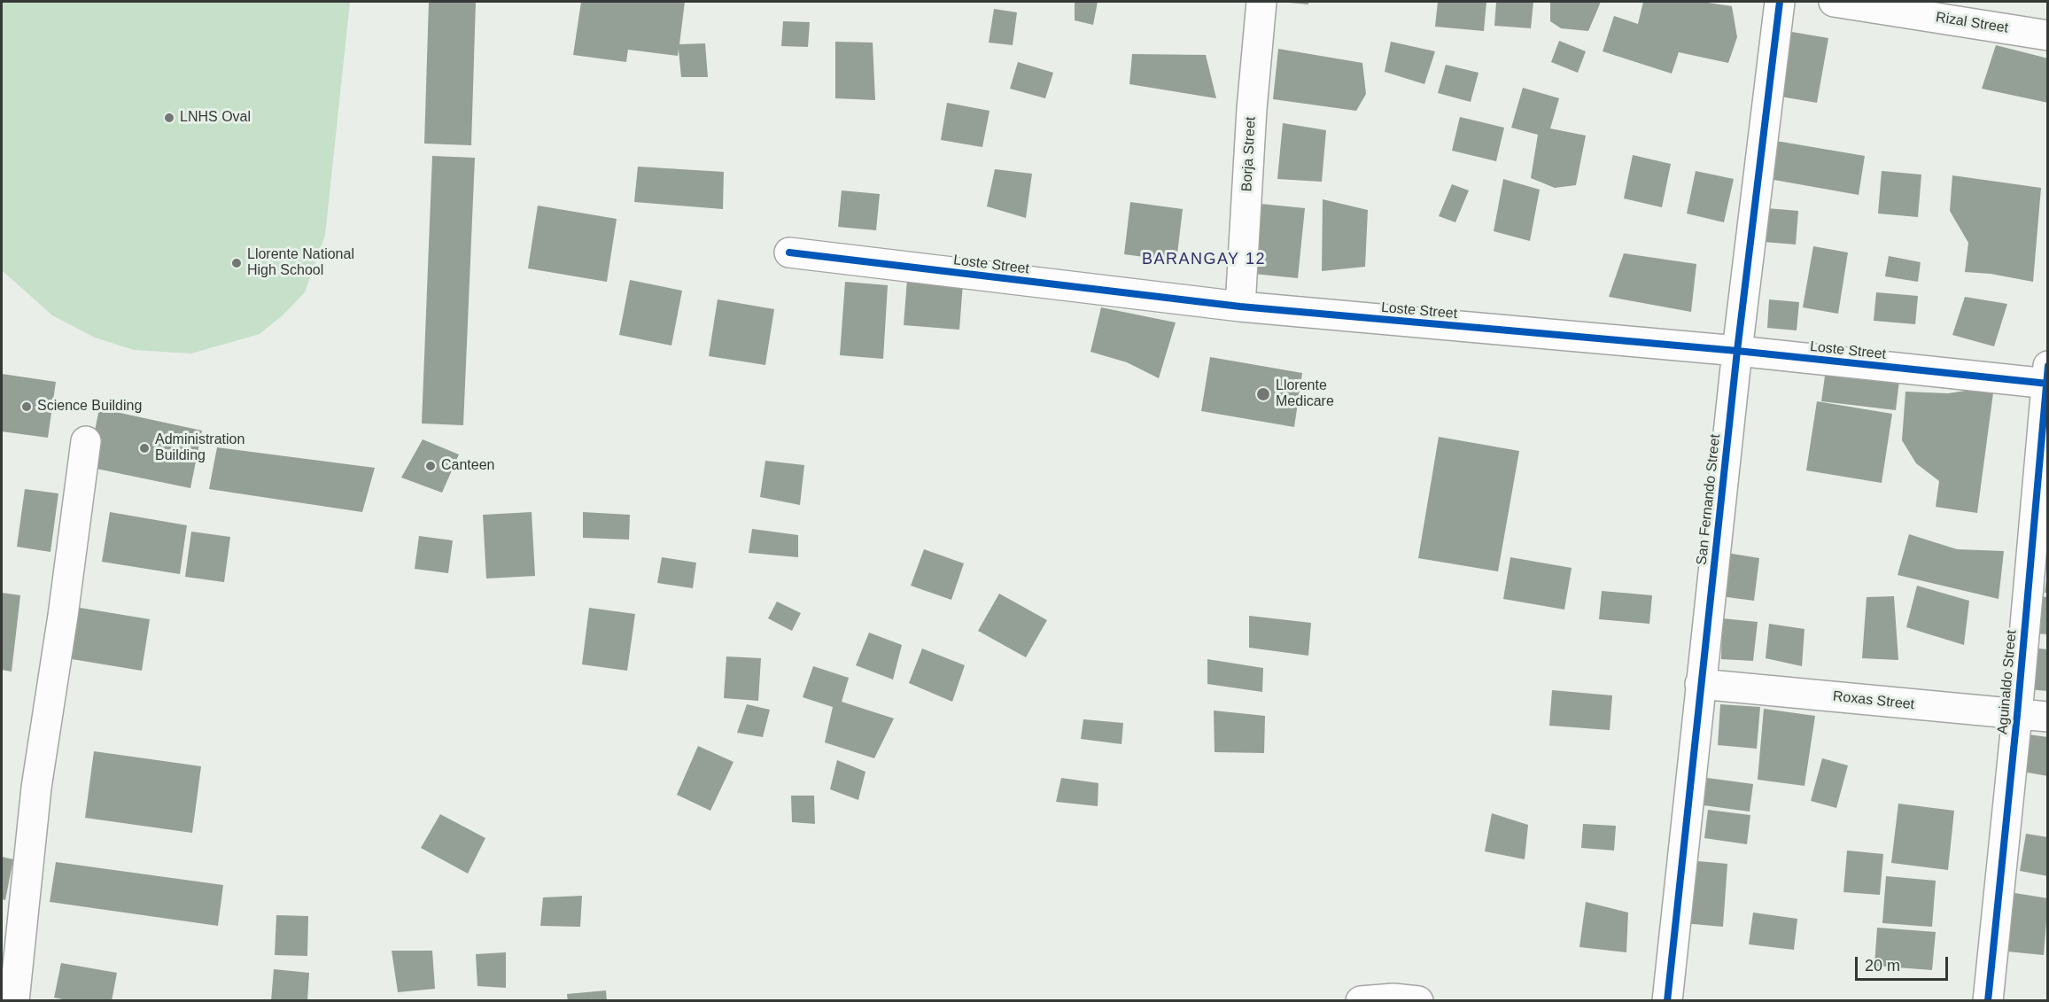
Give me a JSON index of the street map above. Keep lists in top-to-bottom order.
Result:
{
  "streets": {
    "street": [
      "Rizal Street",
      "Borja Street",
      "Loste Street",
      "San Fernando Street",
      "Aguinaldo Street",
      "Roxas Street"
    ]
  },
  "crossings": [
    ["Borja Street", "Loste Street"],
    ["Loste Street", "San Fernando Street"],
    ["Loste Street", "Aguinaldo Street"],
    ["San Fernando Street", "Roxas Street"],
    ["Aguinaldo Street", "Roxas Street"]
  ],
  "districts": ["BARANGAY 12"],
  "places": [
    "LNHS Oval",
    "Llorente National High School",
    "Llorente Medicare",
    "Science Building",
    "Administration Building",
    "Canteen"
  ],
  "scale_bar": "20 m"
}
